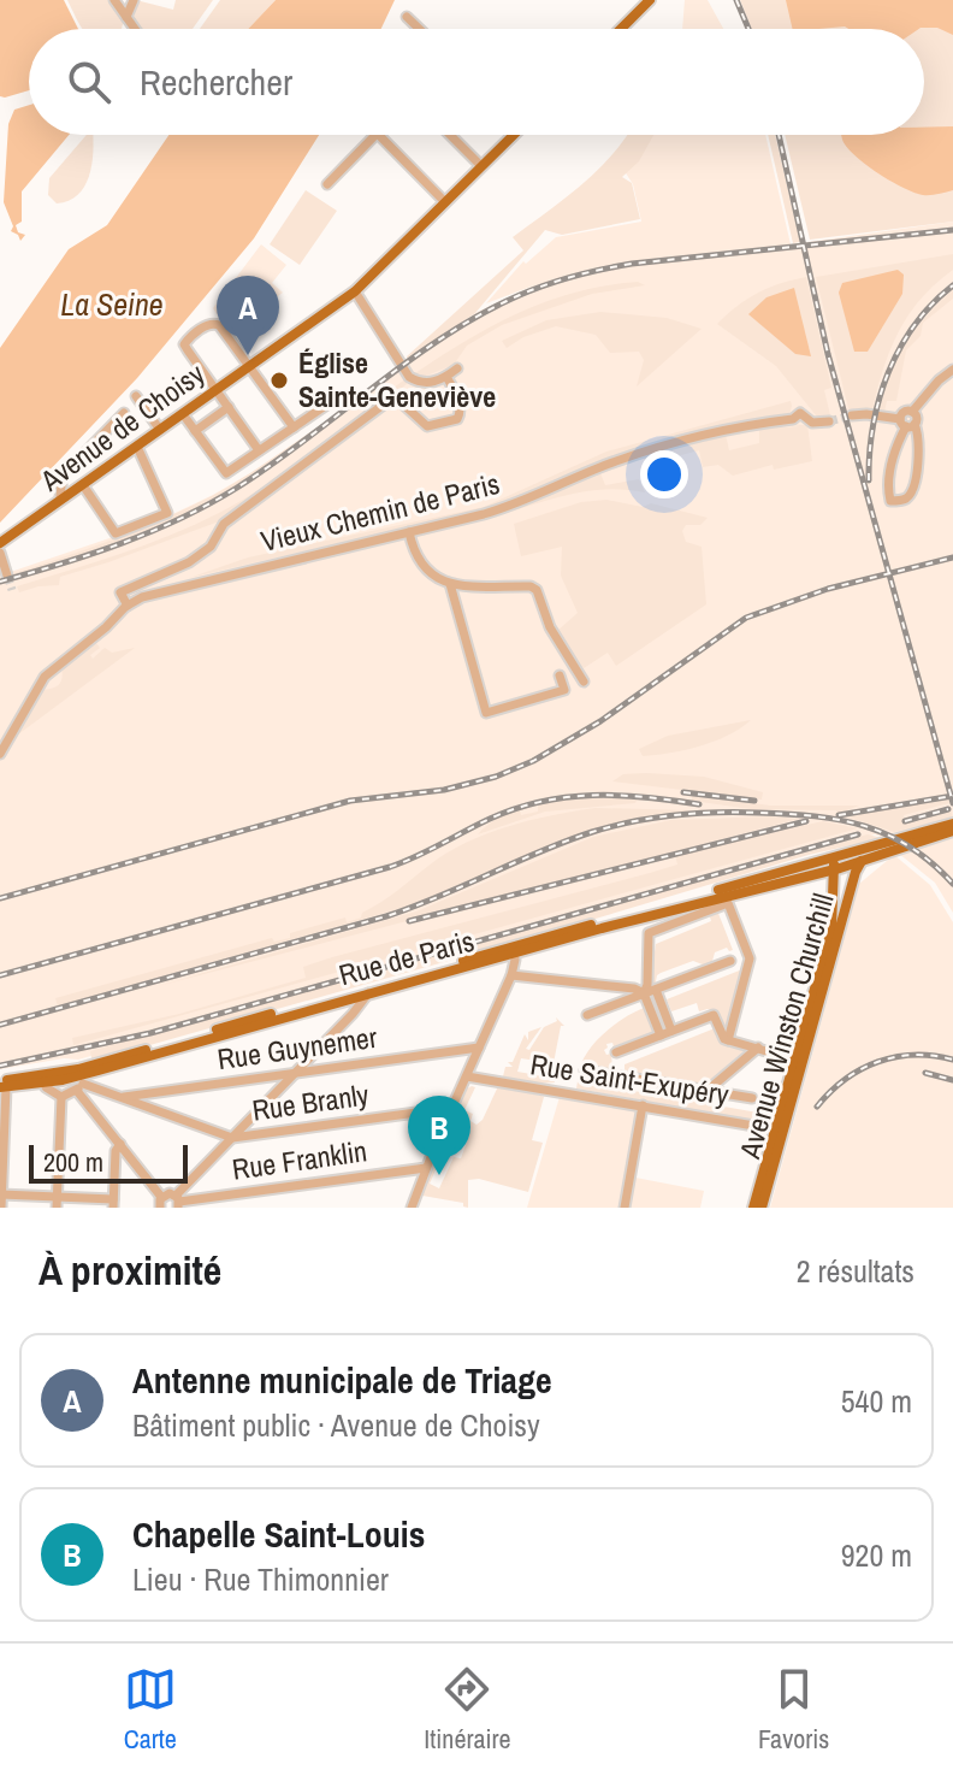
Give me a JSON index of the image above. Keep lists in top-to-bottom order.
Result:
{
  "streets": {
    "main road": ["Avenue de Choisy", "Rue de Paris", "Avenue Winston Churchill"],
    "street": [
      "Vieux Chemin de Paris",
      "Rue Guynemer",
      "Rue Saint-Exupéry",
      "Rue Branly",
      "Rue Franklin"
    ]
  },
  "crossings": [
    ["Rue de Paris", "Avenue Winston Churchill"],
    ["Avenue Winston Churchill", "Rue Saint-Exupéry"]
  ],
  "water": ["La Seine"],
  "places": ["Église Sainte-Geneviève"],
  "scale_bar": "200 m",
  "page": {
    "search": "Rechercher",
    "pins": ["A", "B"],
    "scale": "200 m",
    "heading": ["À proximité", "2 résultats"],
    "list": [
      {
        "mark": "A",
        "name": "Antenne municipale de Triage",
        "note": "Bâtiment public · Avenue de Choisy",
        "value": "540 m"
      },
      {
        "mark": "B",
        "name": "Chapelle Saint-Louis",
        "note": "Lieu · Rue Thimonnier",
        "value": "920 m"
      }
    ],
    "nav": ["Carte", "Itinéraire", "Favoris"]
  }
}
